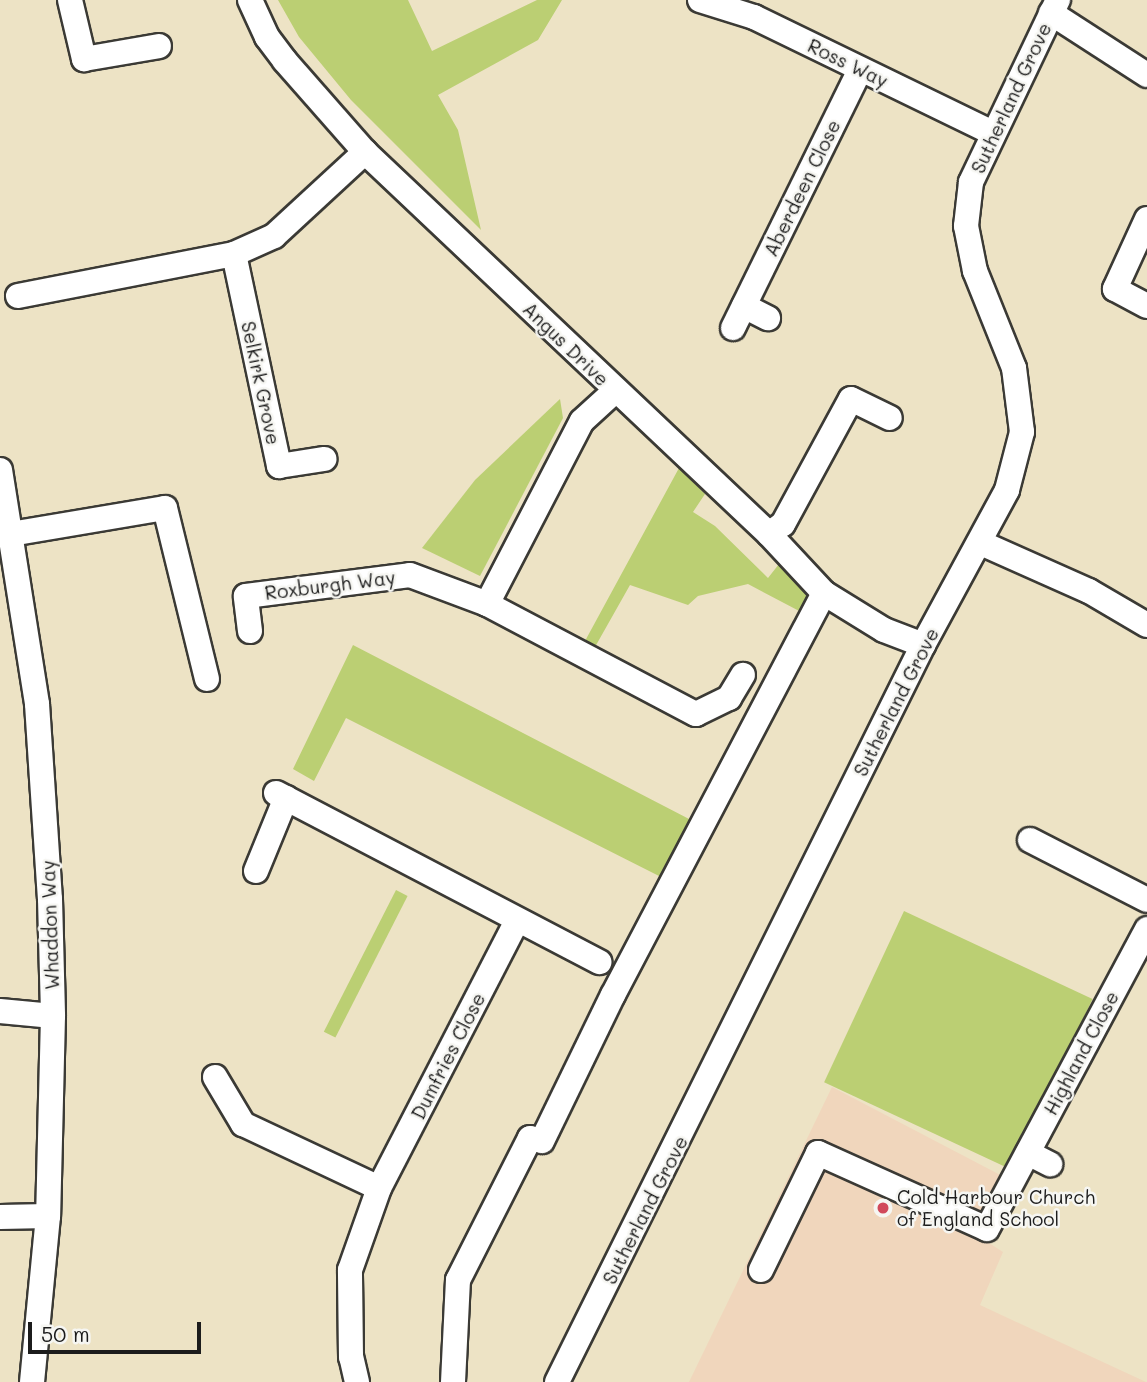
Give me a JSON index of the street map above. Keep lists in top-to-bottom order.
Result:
{
  "streets": {
    "street": [
      "Ross Way",
      "Sutherland Grove",
      "Aberdeen Close",
      "Angus Drive",
      "Selkirk Grove",
      "Roxburgh Way",
      "Whaddon Way",
      "Highland Close",
      "Dumfries Close"
    ]
  },
  "crossings": [
    ["Ross Way", "Sutherland Grove"],
    ["Ross Way", "Aberdeen Close"],
    ["Sutherland Grove", "Angus Drive"]
  ],
  "places": ["Cold Harbour Church of England School"],
  "scale_bar": "50 m"
}
